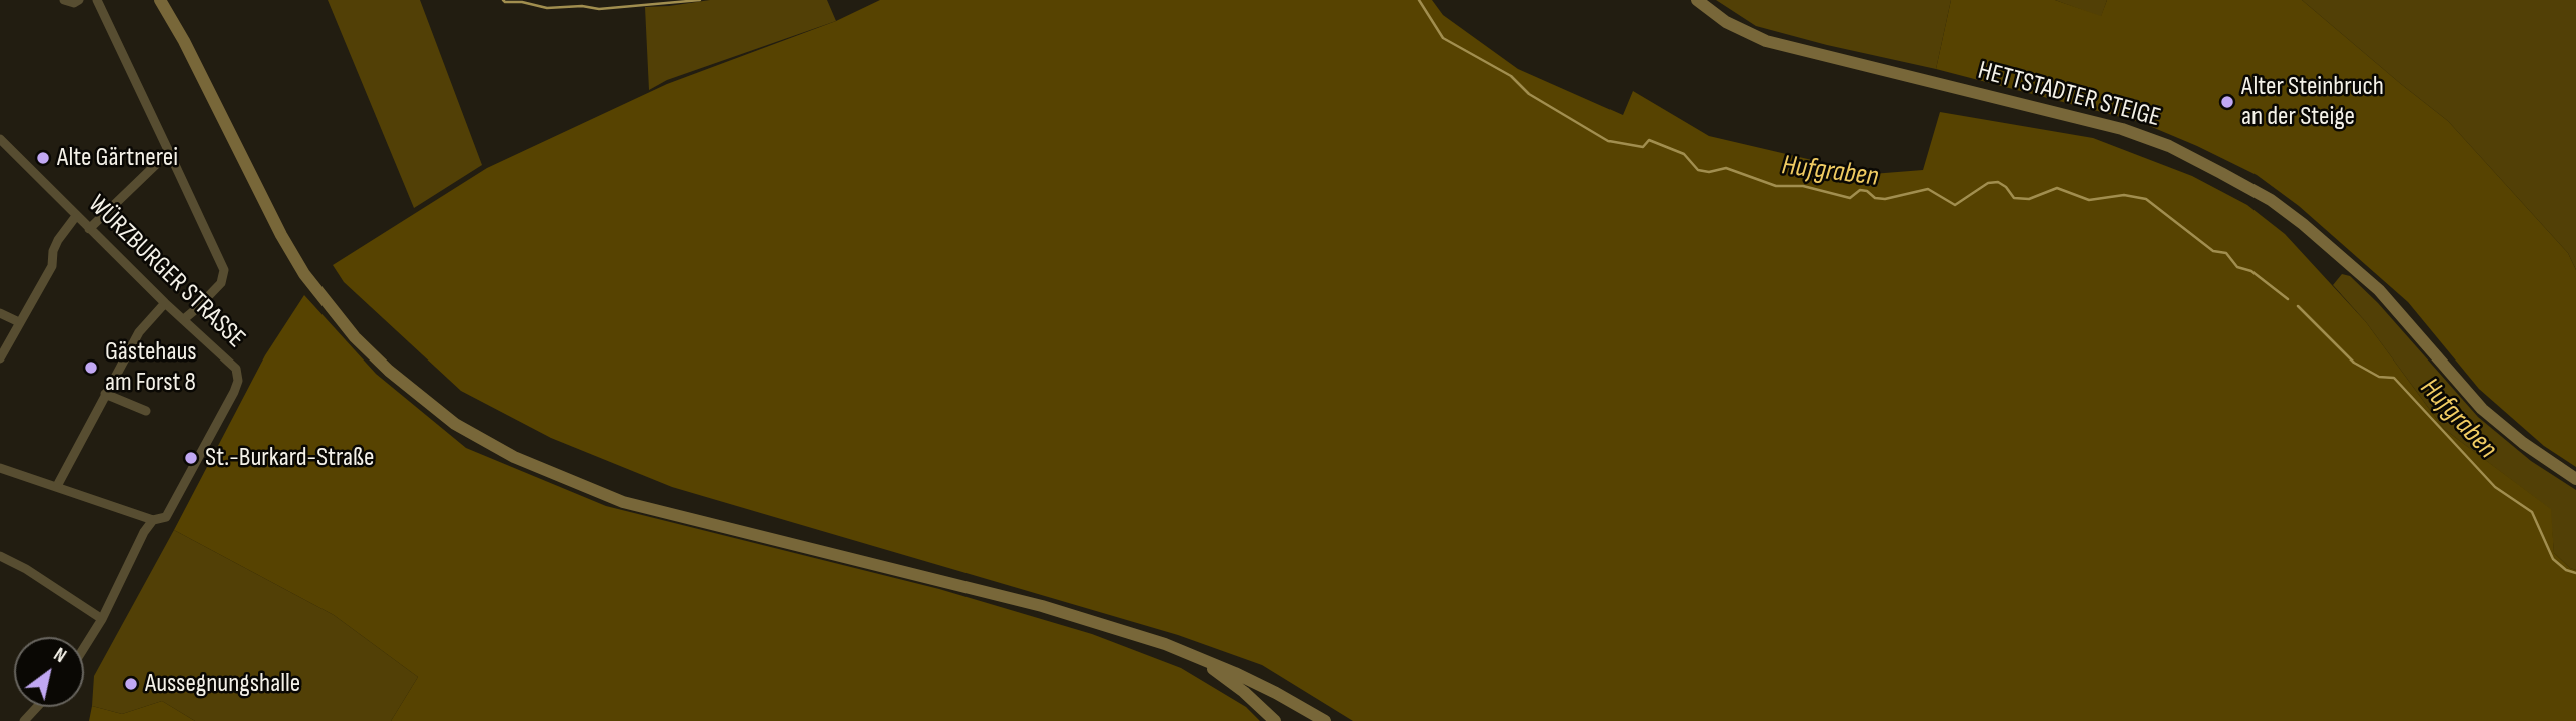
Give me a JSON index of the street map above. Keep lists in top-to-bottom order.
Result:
{
  "streets": {
    "main road": ["HETTSTADTER STEIGE"],
    "street": ["WÜRZBURGER STRASSE"]
  },
  "water": ["Hufgraben"],
  "places": [
    "Alter Steinbruch an der Steige",
    "Alte Gärtnerei",
    "Gästehaus am Forst 8",
    "St.-Burkard-Straße",
    "Aussegnungshalle"
  ],
  "north": "top right"
}
